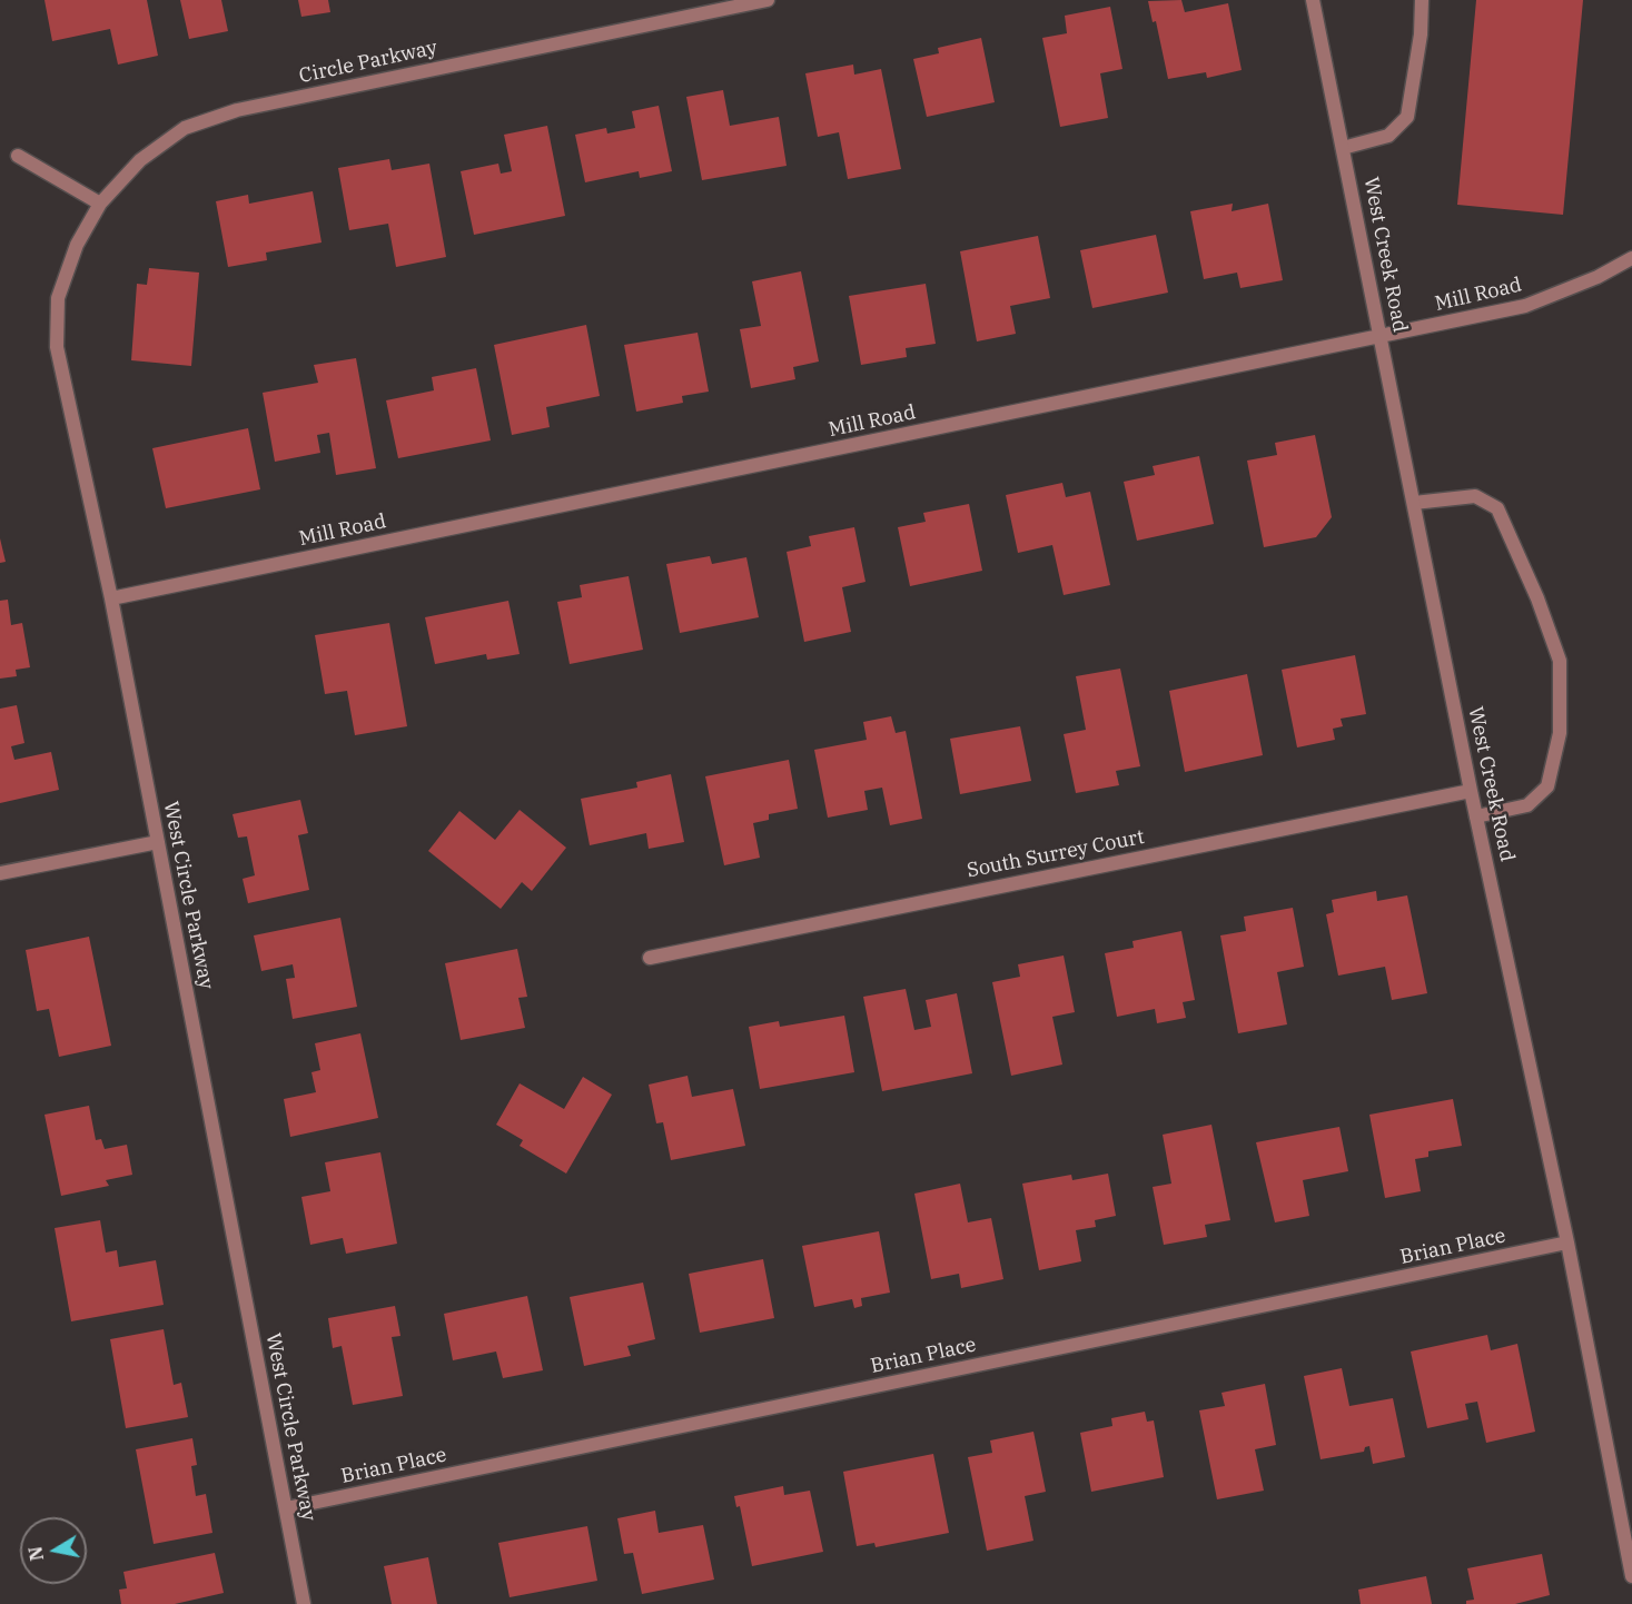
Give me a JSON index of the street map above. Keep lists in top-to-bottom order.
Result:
{
  "streets": {
    "street": [
      "Circle Parkway",
      "West Creek Road",
      "Mill Road",
      "South Surrey Court",
      "West Circle Parkway",
      "Brian Place"
    ]
  },
  "crossings": [
    ["Circle Parkway", "West Circle Parkway"],
    ["West Creek Road", "Mill Road"],
    ["West Creek Road", "South Surrey Court"],
    ["West Creek Road", "Brian Place"],
    ["Mill Road", "West Circle Parkway"],
    ["West Circle Parkway", "Brian Place"]
  ],
  "north": "left"
}
